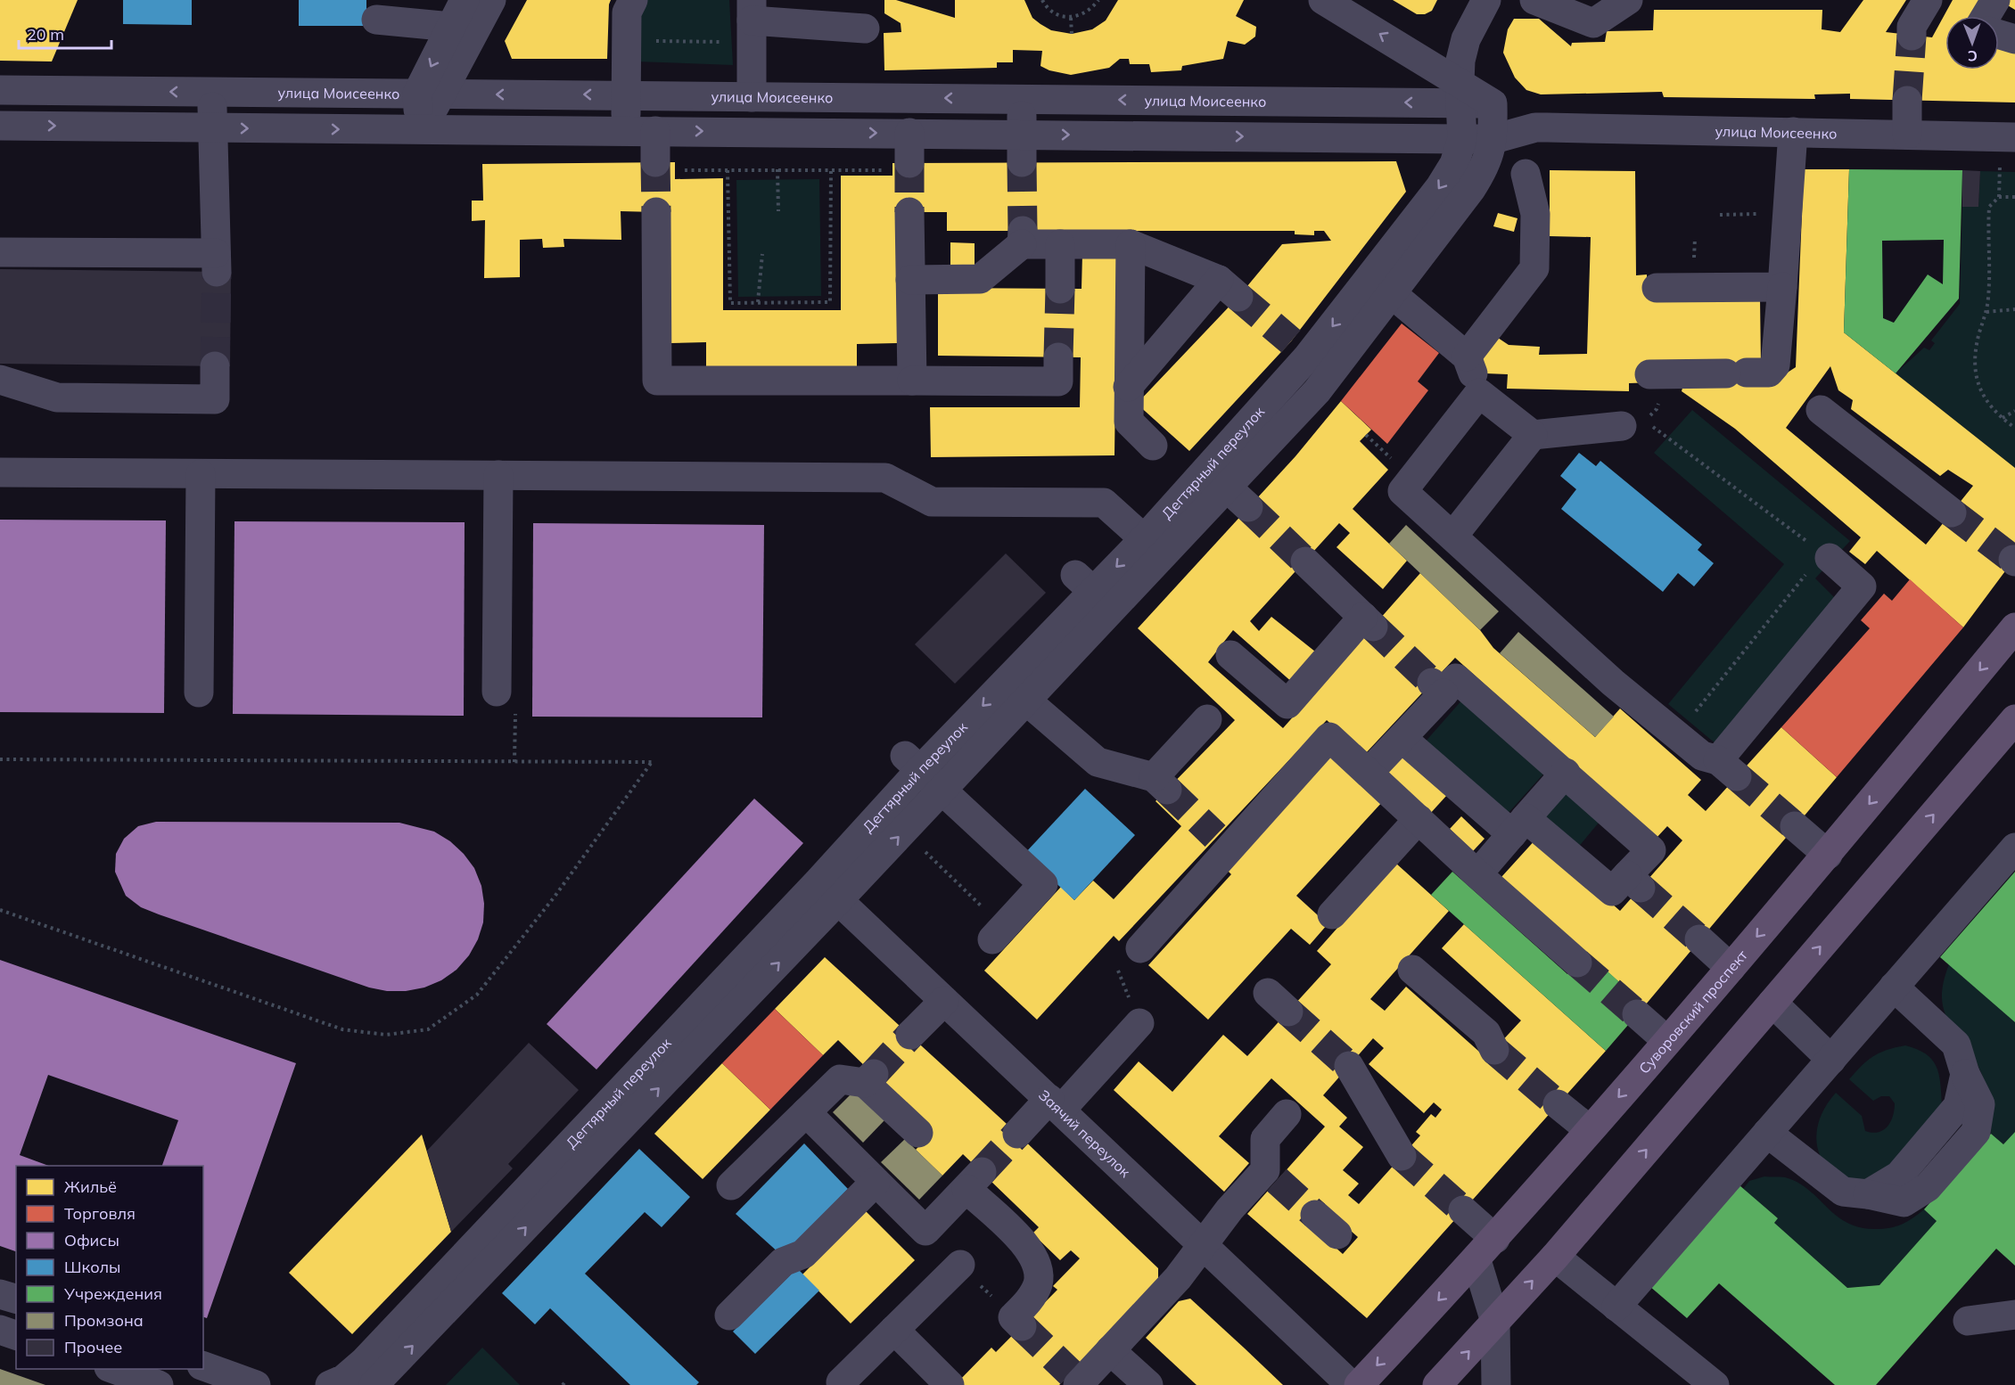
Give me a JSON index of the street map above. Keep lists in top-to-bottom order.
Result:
{
  "streets": {
    "main road": ["Суворовский проспект"],
    "street": ["улица Моисеенко", "Дегтярный переулок", "Заячий переулок"]
  },
  "crossings": [
    ["улица Моисеенко", "Дегтярный переулок"],
    ["Дегтярный переулок", "Заячий переулок"]
  ],
  "legend": [
    "Жильё",
    "Торговля",
    "Офисы",
    "Школы",
    "Учреждения",
    "Промзона",
    "Прочее"
  ],
  "scale_bar": "20 m",
  "north": "bottom"
}
